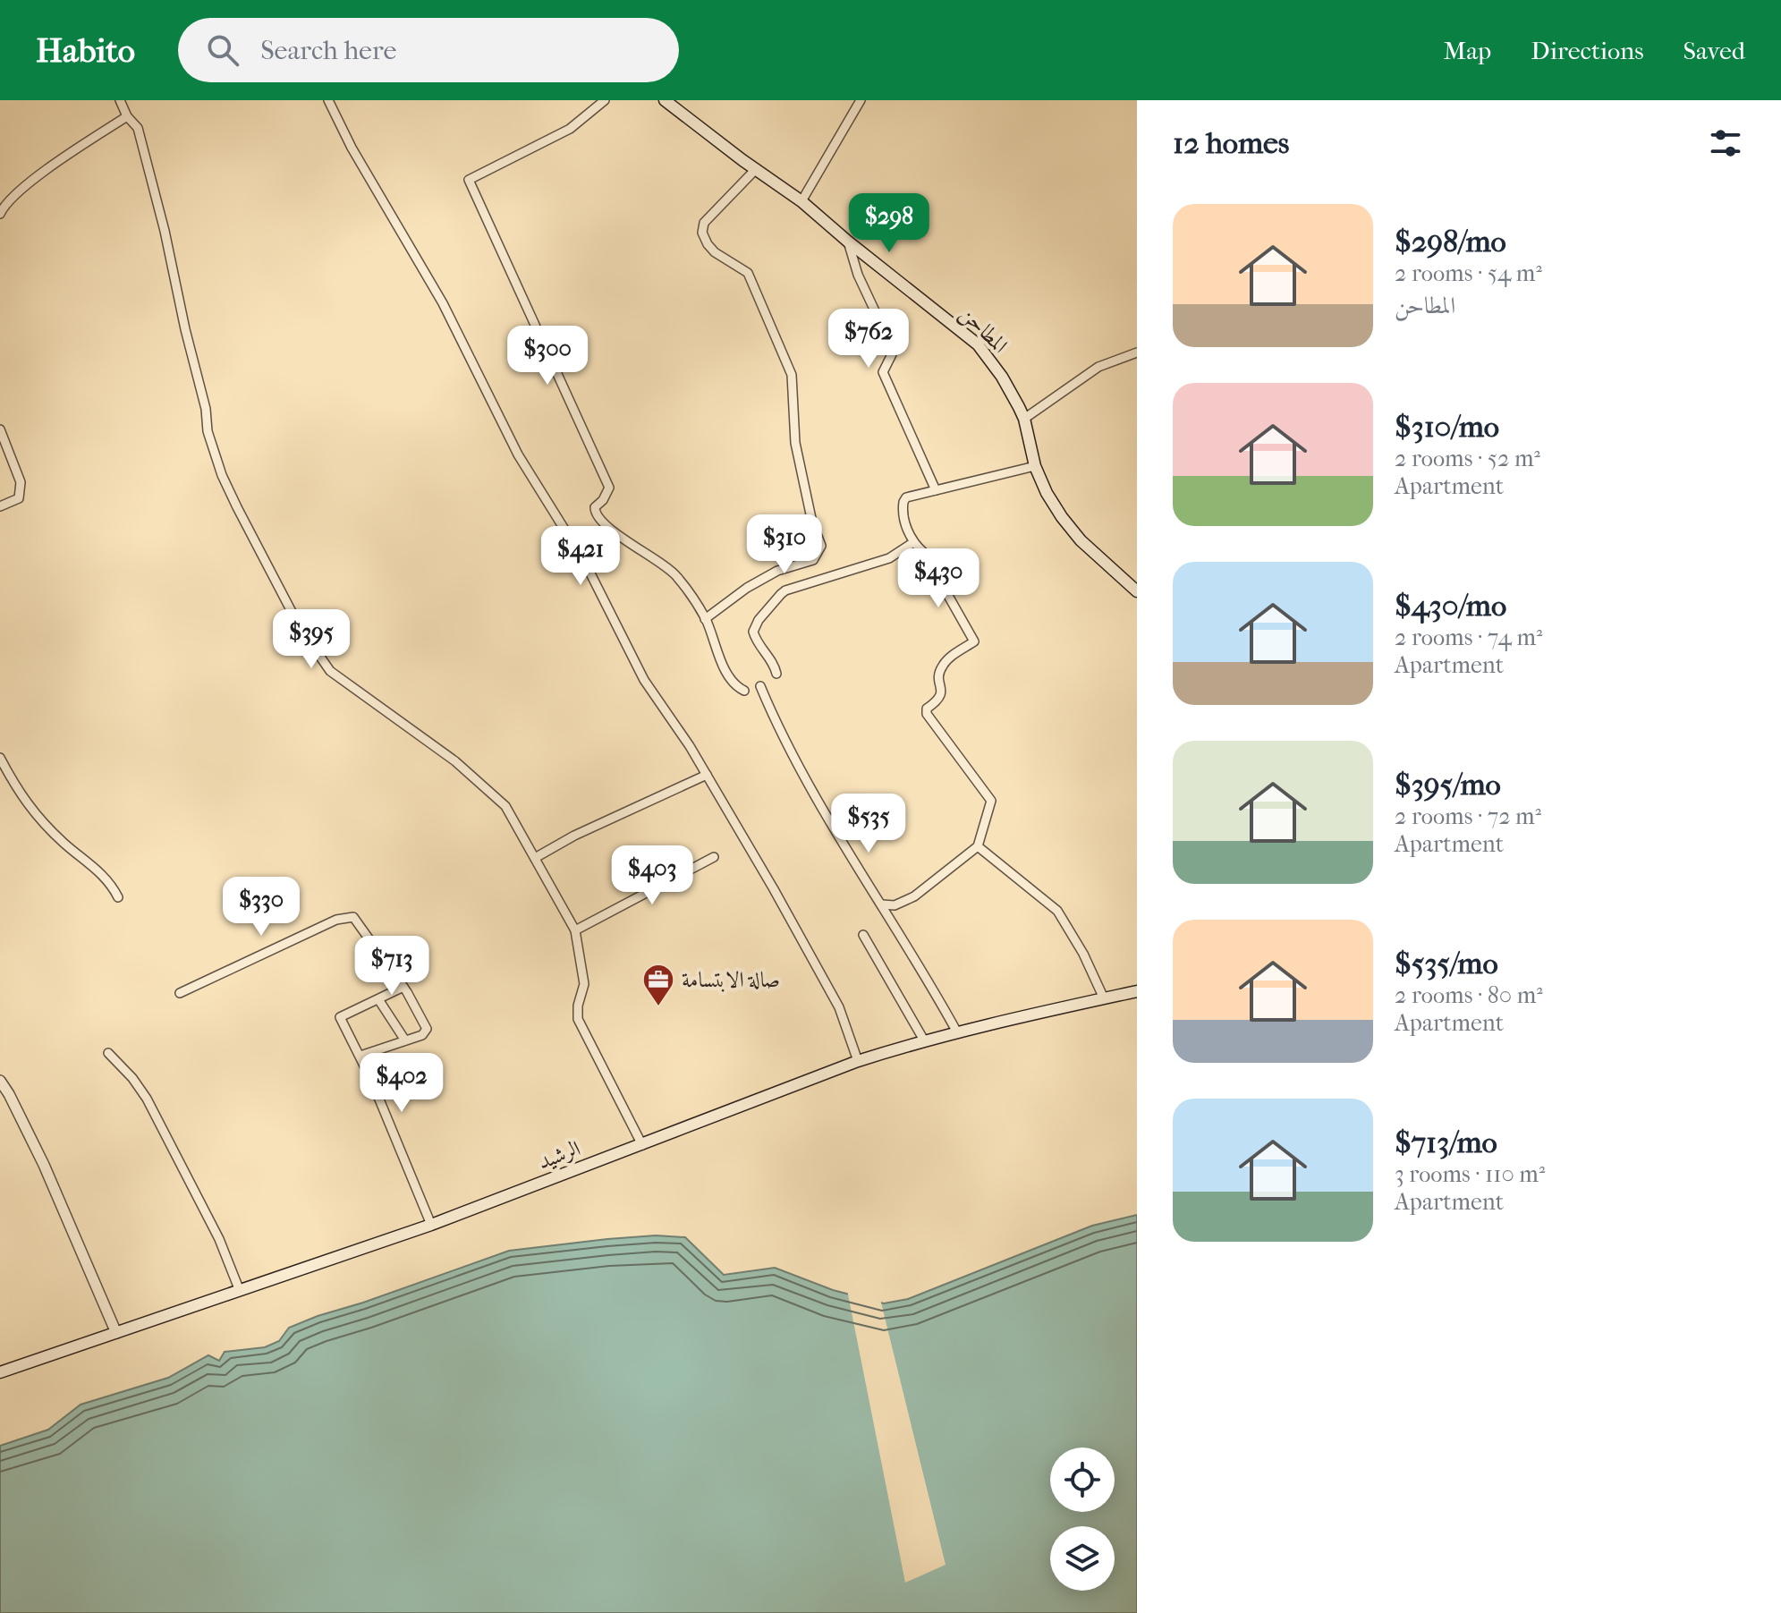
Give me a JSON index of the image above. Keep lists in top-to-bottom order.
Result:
{
  "streets": {
    "main road": ["المطاحن", "الرشيد"]
  },
  "places": {
    "office": ["صالة الابتسامة"]
  },
  "page": {
    "header": "Habito",
    "search": "Search here",
    "nav": ["Map", "Directions", "Saved"],
    "heading": "12 homes",
    "list": [
      {
        "name": "$298/mo",
        "note": "2 rooms · 54 m² · المطاحن"
      },
      {
        "name": "$310/mo",
        "note": "2 rooms · 52 m² · Apartment"
      },
      {
        "name": "$430/mo",
        "note": "2 rooms · 74 m² · Apartment"
      },
      {
        "name": "$395/mo",
        "note": "2 rooms · 72 m² · Apartment"
      },
      {
        "name": "$535/mo",
        "note": "2 rooms · 80 m² · Apartment"
      },
      {
        "name": "$713/mo",
        "note": "3 rooms · 110 m² · Apartment"
      }
    ],
    "price": [
      "$298",
      "$762",
      "$300",
      "$310",
      "$421",
      "$430",
      "$395",
      "$535",
      "$403",
      "$330",
      "$713",
      "$402"
    ]
  }
}
